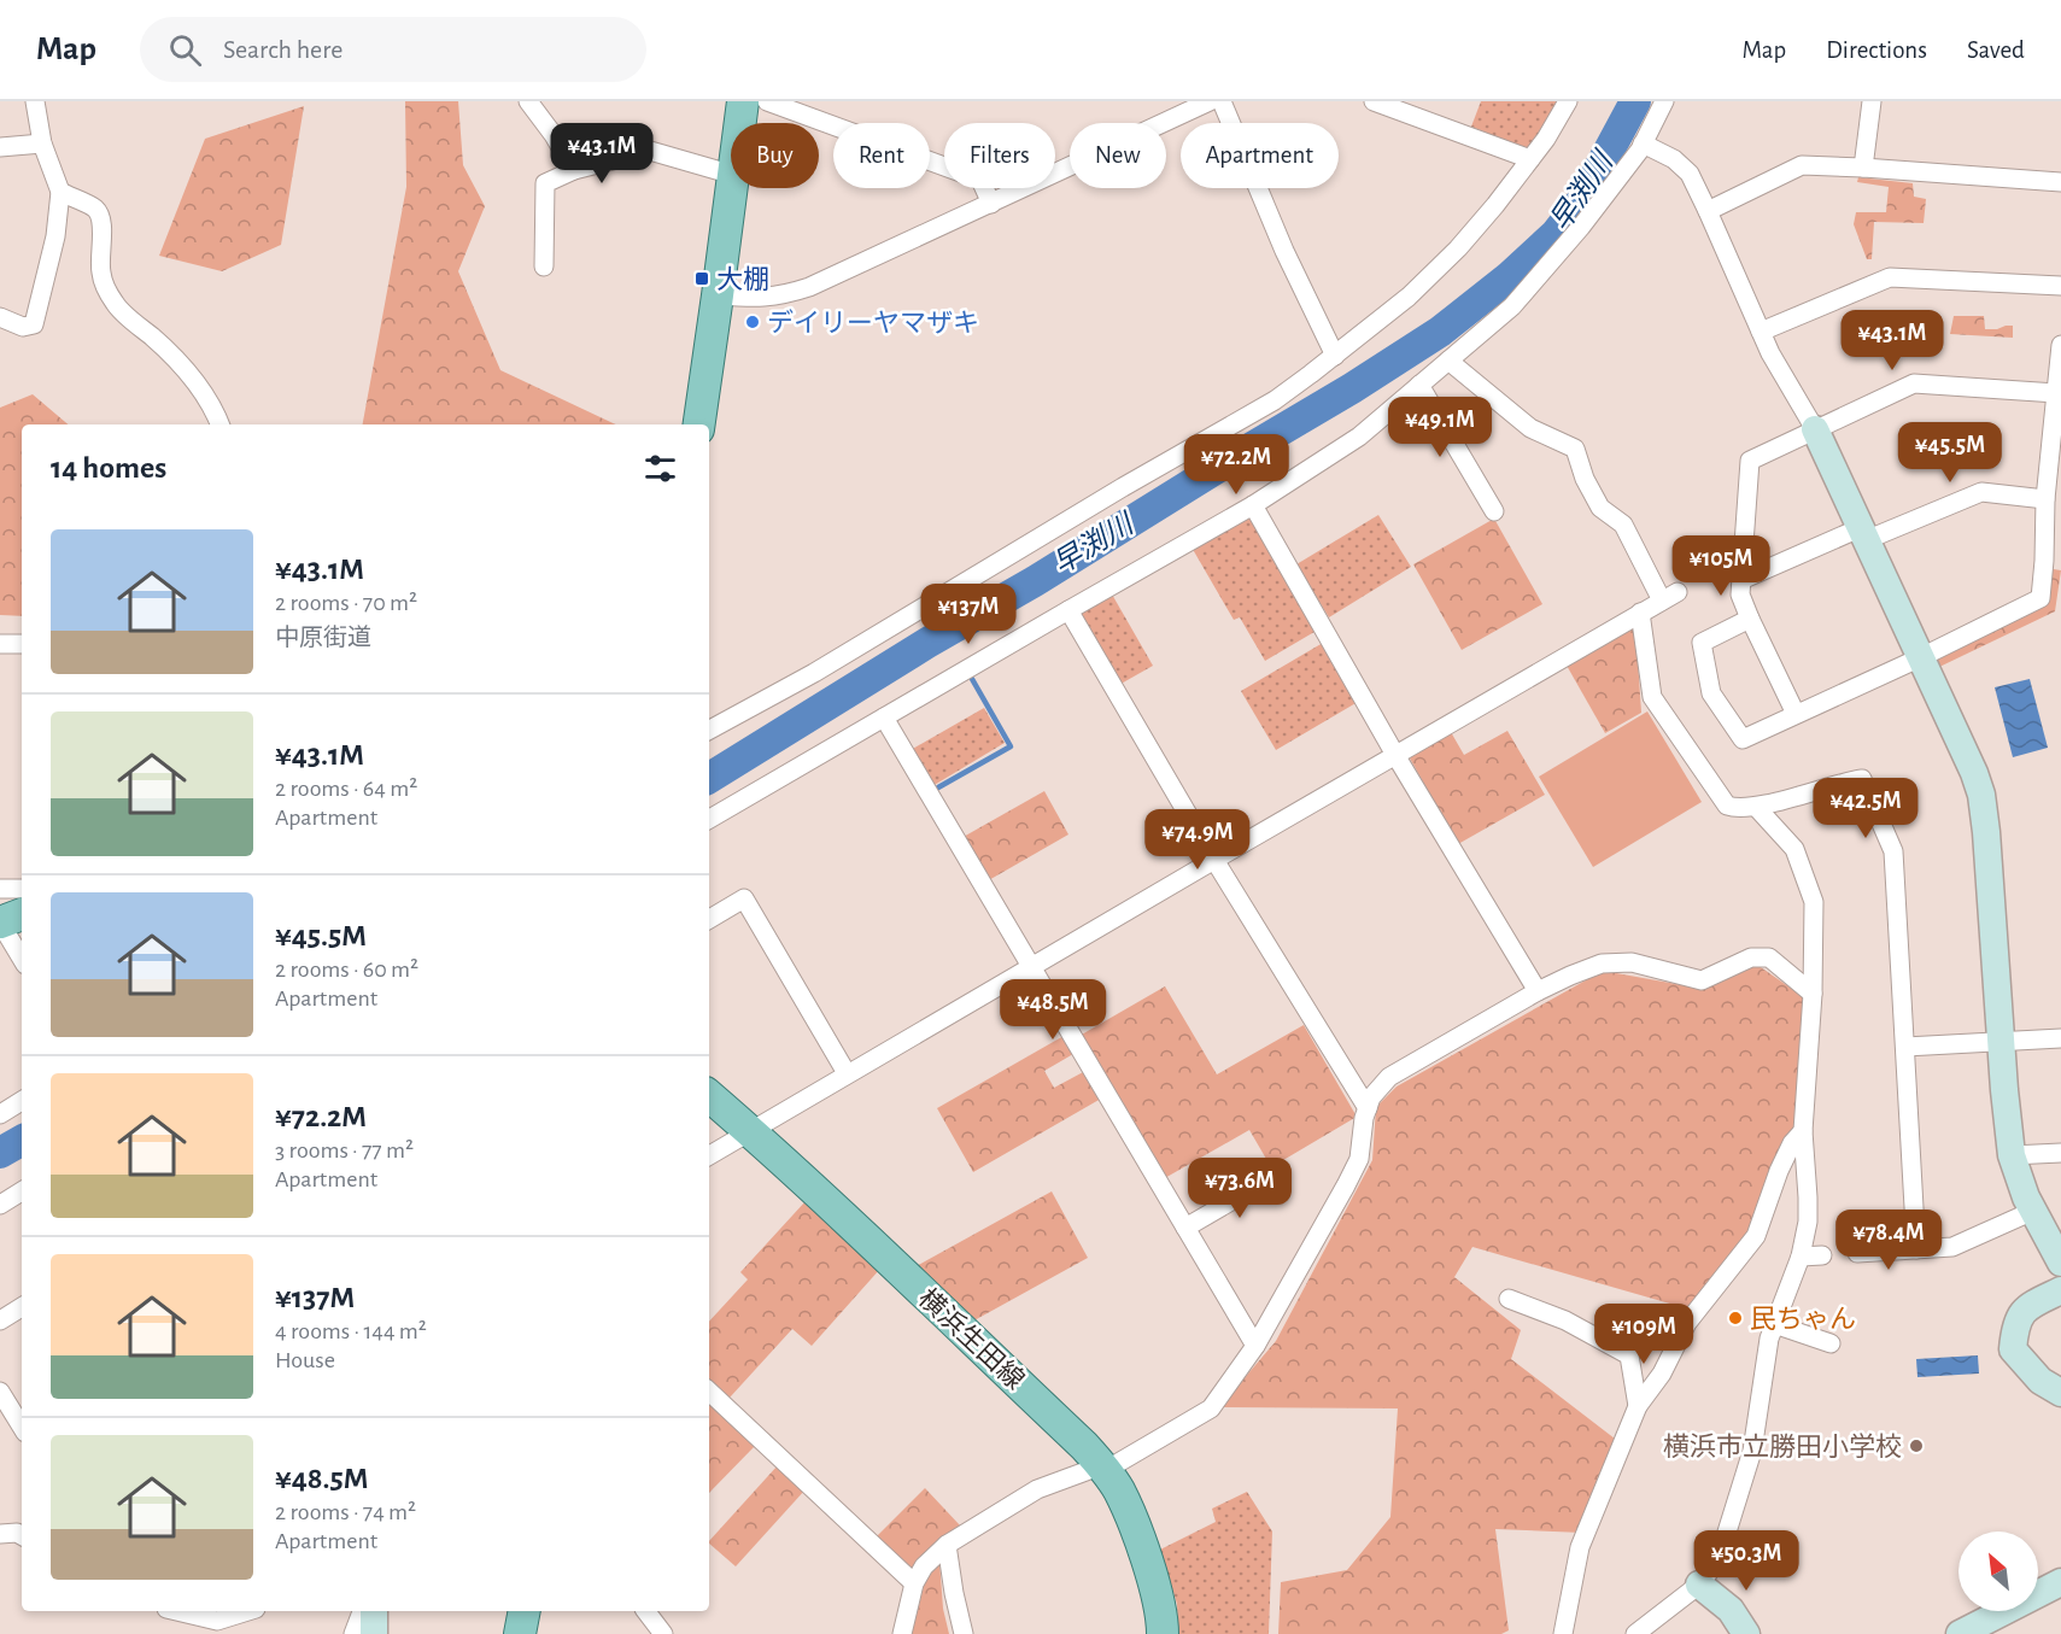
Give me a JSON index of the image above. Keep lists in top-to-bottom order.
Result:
{
  "streets": {
    "main road": ["横浜生田線"]
  },
  "water": ["早渕川"],
  "places": {
    "transit": ["大棚"],
    "other": ["デイリーヤマザキ", "民ちゃん", "横浜市立勝田小学校"]
  },
  "north": "top left",
  "page": {
    "header": "Map",
    "search": "Search here",
    "nav": ["Map", "Directions", "Saved"],
    "price": [
      "¥43.1M",
      "¥43.1M",
      "¥49.1M",
      "¥45.5M",
      "¥72.2M",
      "¥105M",
      "¥137M",
      "¥42.5M",
      "¥74.9M",
      "¥48.5M",
      "¥73.6M",
      "¥78.4M",
      "¥109M",
      "¥50.3M"
    ],
    "chip": [
      "Buy",
      "Rent",
      "Filters",
      "New",
      "Apartment"
    ],
    "heading": "14 homes",
    "list": [
      {
        "name": "¥43.1M",
        "note": "2 rooms · 70 m² · 中原街道"
      },
      {
        "name": "¥43.1M",
        "note": "2 rooms · 64 m² · Apartment"
      },
      {
        "name": "¥45.5M",
        "note": "2 rooms · 60 m² · Apartment"
      },
      {
        "name": "¥72.2M",
        "note": "3 rooms · 77 m² · Apartment"
      },
      {
        "name": "¥137M",
        "note": "4 rooms · 144 m² · House"
      },
      {
        "name": "¥48.5M",
        "note": "2 rooms · 74 m² · Apartment"
      }
    ]
  }
}
